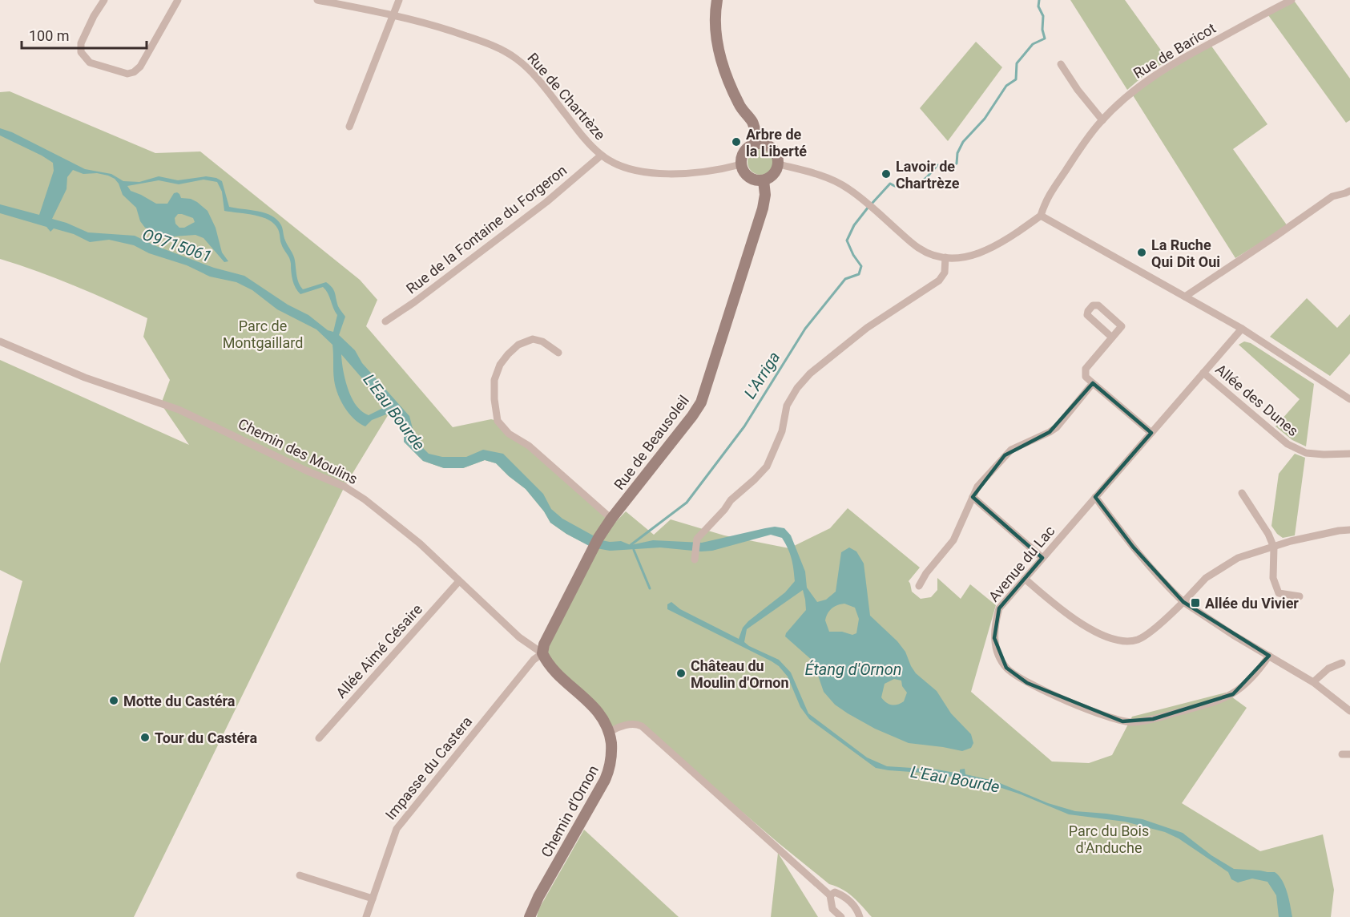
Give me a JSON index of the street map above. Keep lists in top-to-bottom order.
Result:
{
  "streets": {
    "street": [
      "Rue de Baricot",
      "Rue de Chartrèze",
      "Rue de la Fontaine du Forgeron",
      "Allée des Dunes",
      "Rue de Beausoleil",
      "Chemin des Moulins",
      "Avenue du Lac",
      "Allée Aimé Césaire",
      "Impasse du Castera",
      "Chemin d'Ornon"
    ]
  },
  "crossings": [
    ["Rue de Chartrèze", "Rue de la Fontaine du Forgeron"],
    ["Rue de Chartrèze", "Rue de Beausoleil"],
    ["Allée des Dunes", "Avenue du Lac"],
    ["Rue de Beausoleil", "Chemin des Moulins"],
    ["Rue de Beausoleil", "Impasse du Castera"],
    ["Rue de Beausoleil", "Chemin d'Ornon"],
    ["Chemin des Moulins", "Allée Aimé Césaire"],
    ["Chemin des Moulins", "Impasse du Castera"],
    ["Chemin des Moulins", "Chemin d'Ornon"],
    ["Impasse du Castera", "Chemin d'Ornon"]
  ],
  "water": [
    "O9715061",
    "L'Arriga",
    "L'Eau Bourde",
    "Étang d'Ornon"
  ],
  "parks": ["Parc de Montgaillard", "Parc du Bois d'Anduche"],
  "places": {
    "other": [
      "Arbre de la Liberté",
      "Lavoir de Chartrèze",
      "La Ruche Qui Dit Oui",
      "Château du Moulin d'Ornon",
      "Motte du Castéra",
      "Tour du Castéra"
    ],
    "transit": ["Allée du Vivier"]
  },
  "scale_bar": "100 m"
}
